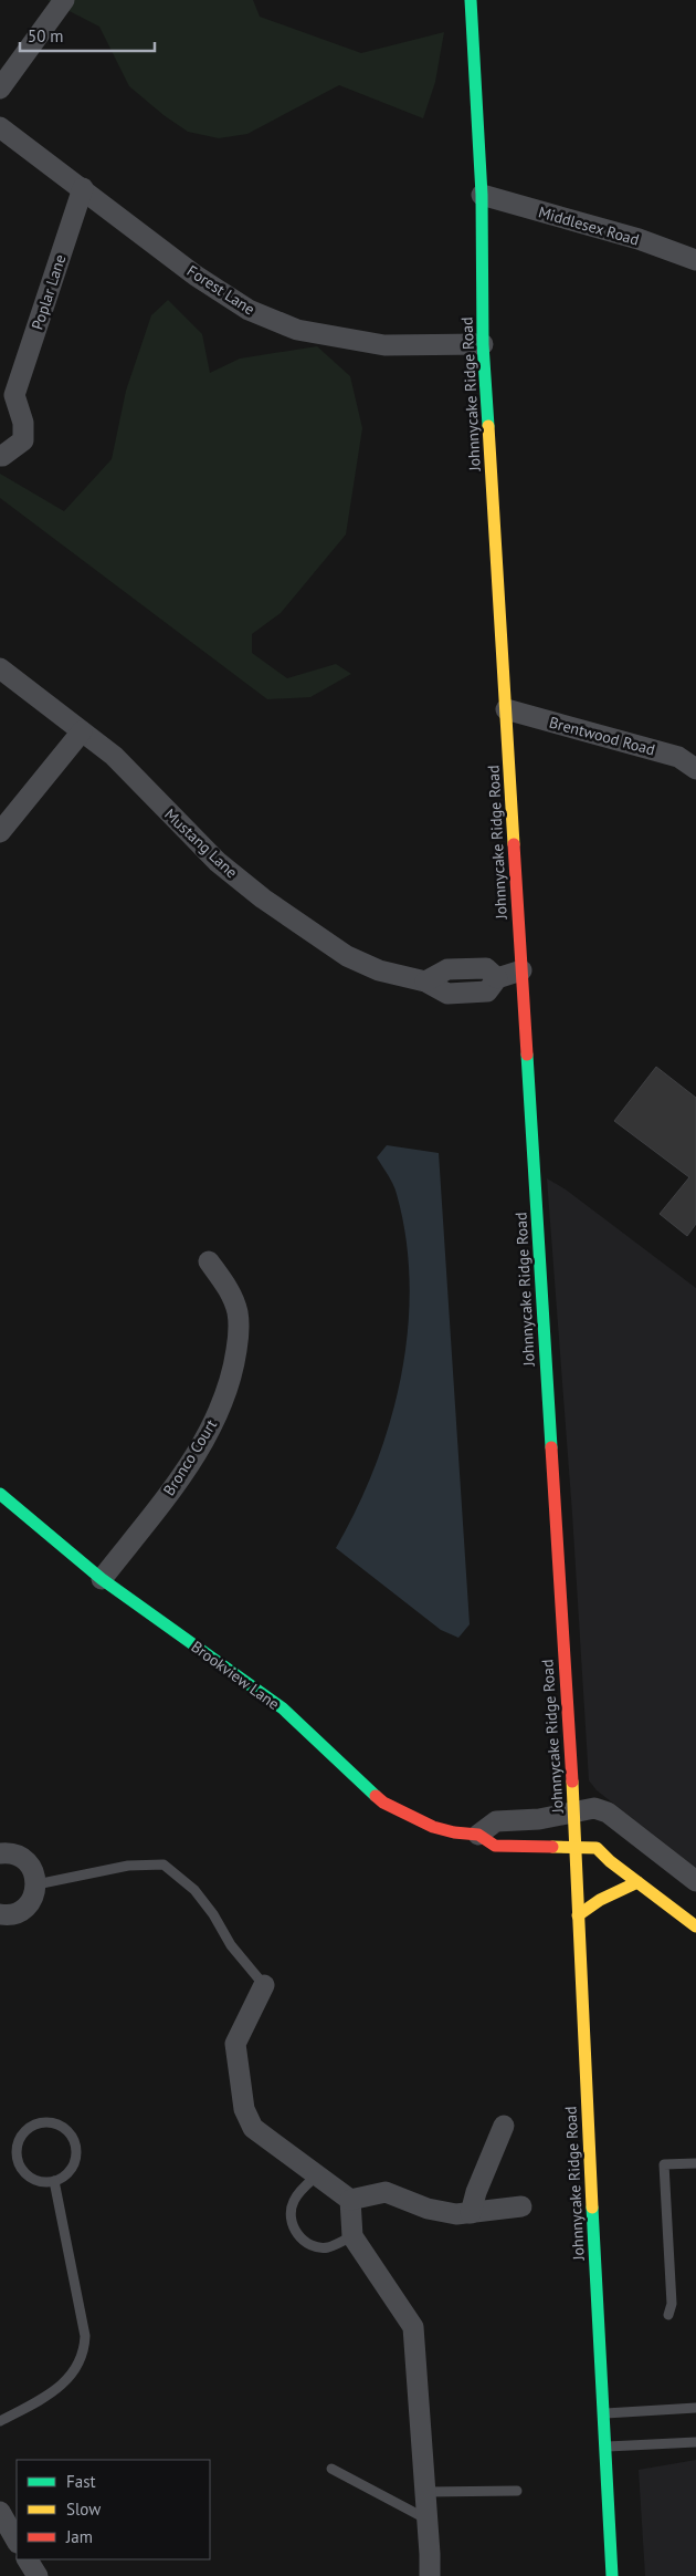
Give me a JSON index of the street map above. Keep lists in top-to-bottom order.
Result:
{
  "streets": {
    "main road": ["Johnnycake Ridge Road", "Brookview Lane"],
    "street": [
      "Middlesex Road",
      "Forest Lane",
      "Poplar Lane",
      "Brentwood Road",
      "Mustang Lane",
      "Bronco Court"
    ]
  },
  "crossings": [
    ["Middlesex Road", "Johnnycake Ridge Road"],
    ["Forest Lane", "Poplar Lane"],
    ["Forest Lane", "Johnnycake Ridge Road"],
    ["Johnnycake Ridge Road", "Brentwood Road"],
    ["Johnnycake Ridge Road", "Mustang Lane"],
    ["Johnnycake Ridge Road", "Brookview Lane"],
    ["Bronco Court", "Brookview Lane"]
  ],
  "legend": ["Fast", "Slow", "Jam"],
  "scale_bar": "50 m"
}
